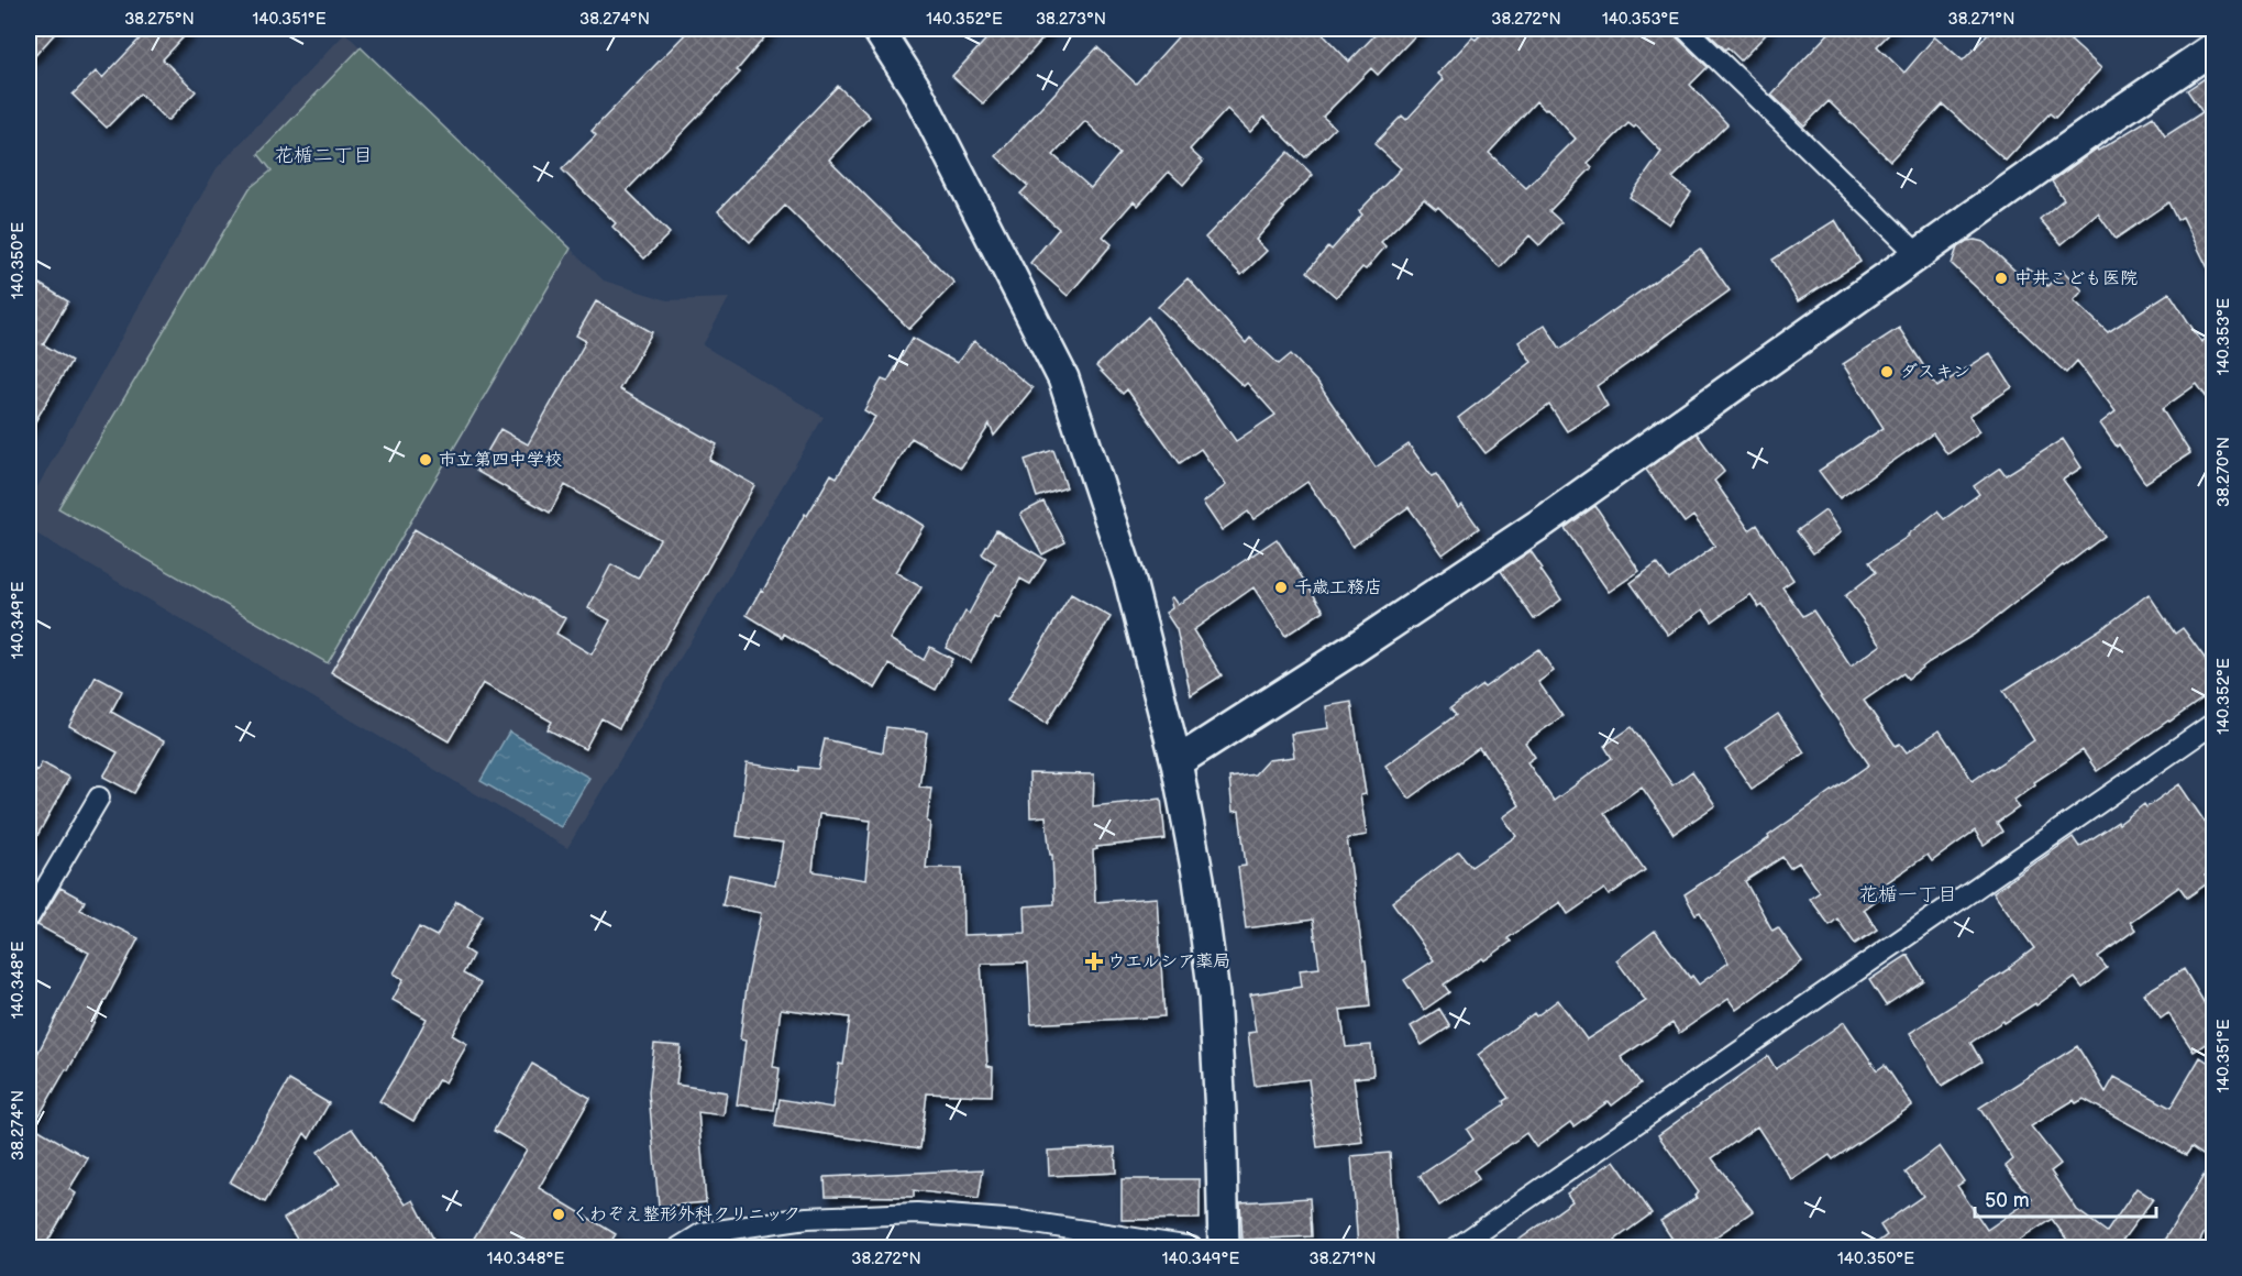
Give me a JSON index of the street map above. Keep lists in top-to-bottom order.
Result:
{
  "districts": ["花楯二丁目", "花楯一丁目"],
  "places": {
    "other": [
      "中井こども医院",
      "ダスキン",
      "市立第四中学校",
      "千歳工務店",
      "くわぞえ整形外科クリニック"
    ],
    "health": ["ウエルシア薬局"]
  },
  "scale_bar": "50 m",
  "coordinates": [
    "38.275°N",
    "140.351°E",
    "38.274°N",
    "140.352°E",
    "38.273°N",
    "38.272°N",
    "140.353°E",
    "38.271°N",
    "140.350°E",
    "38.270°N",
    "140.349°E",
    "140.348°E"
  ]
}
